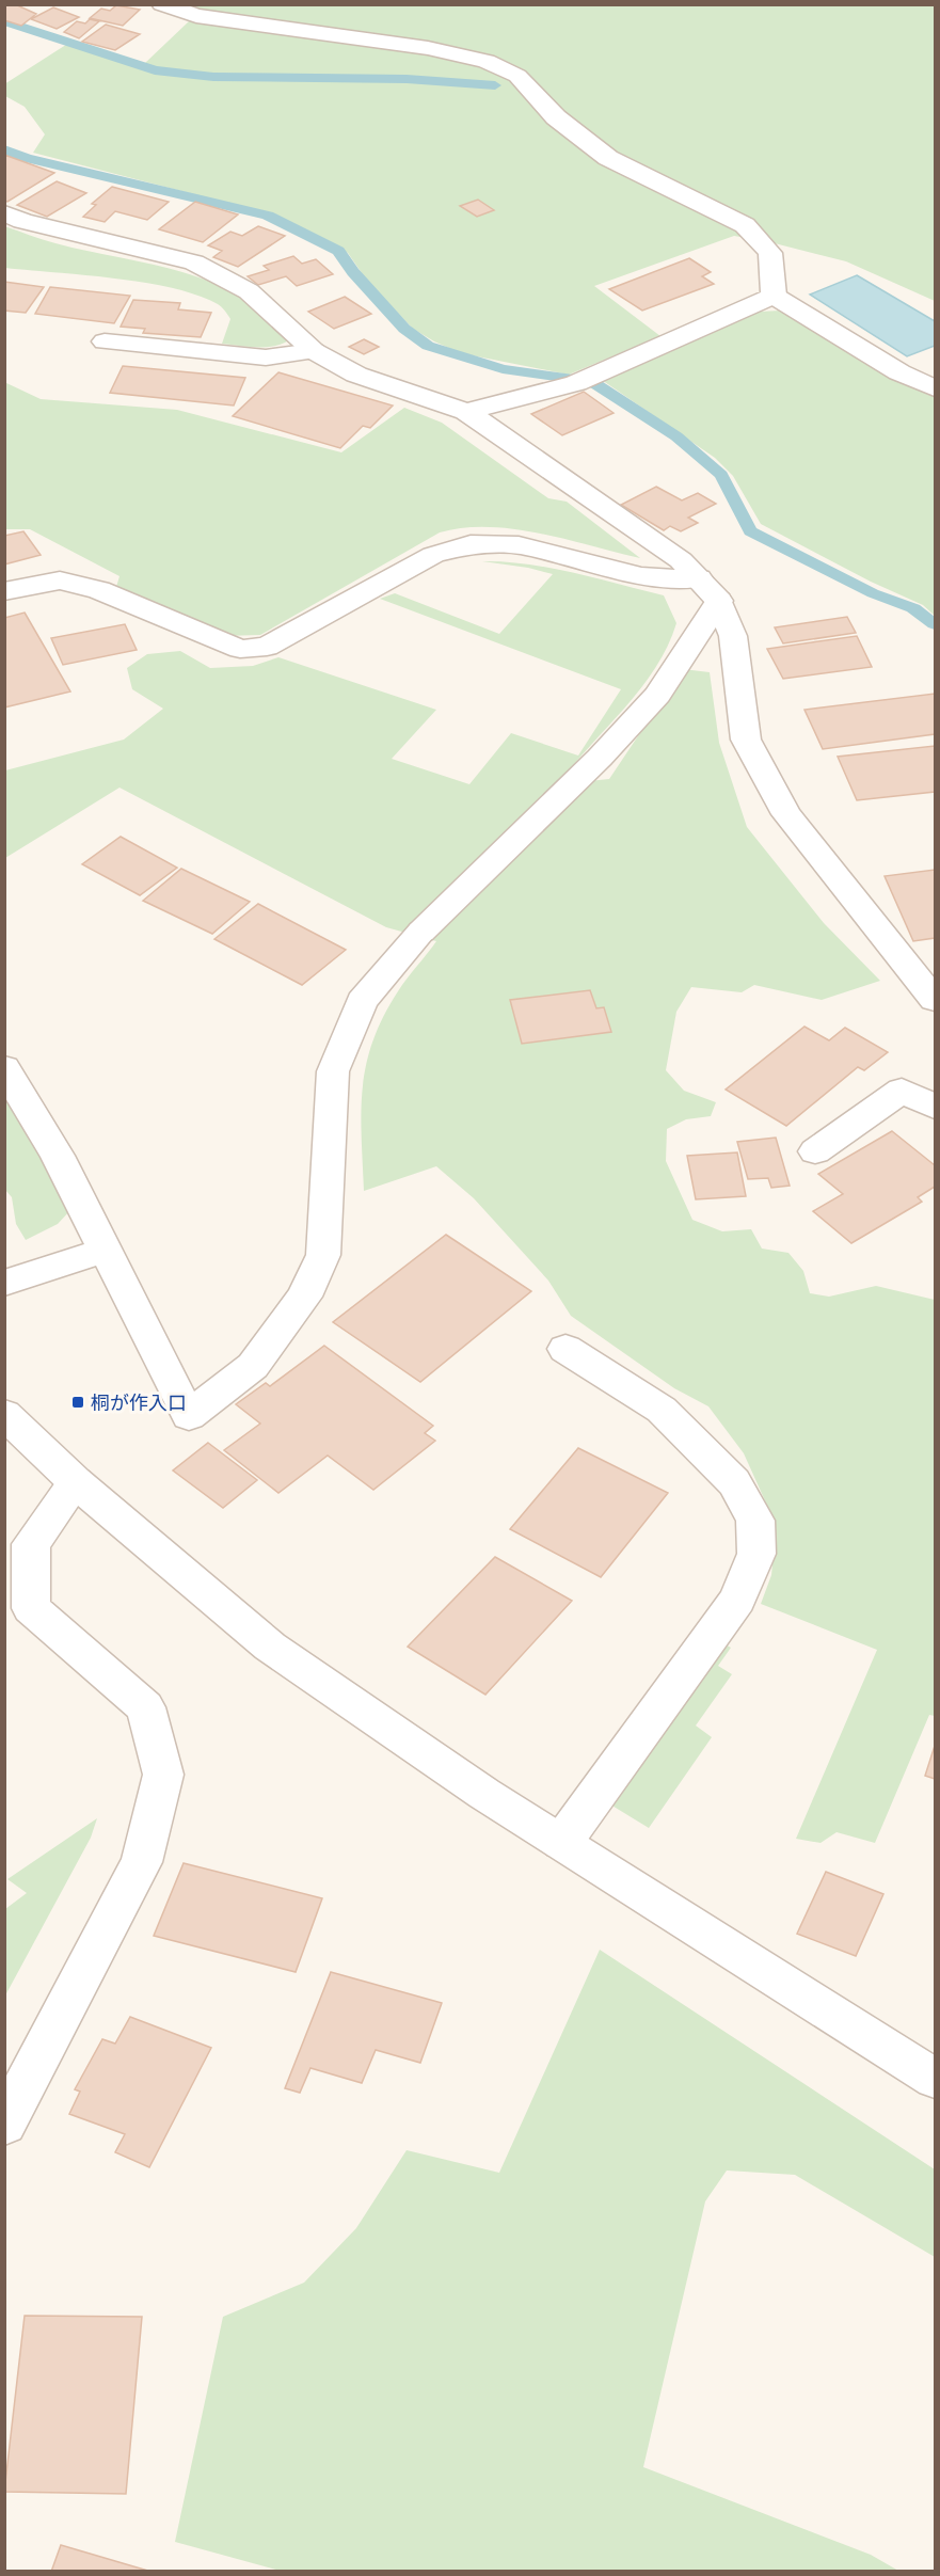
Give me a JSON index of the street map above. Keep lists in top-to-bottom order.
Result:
{
  "places": {
    "transit": ["桐が作入口"]
  }
}
